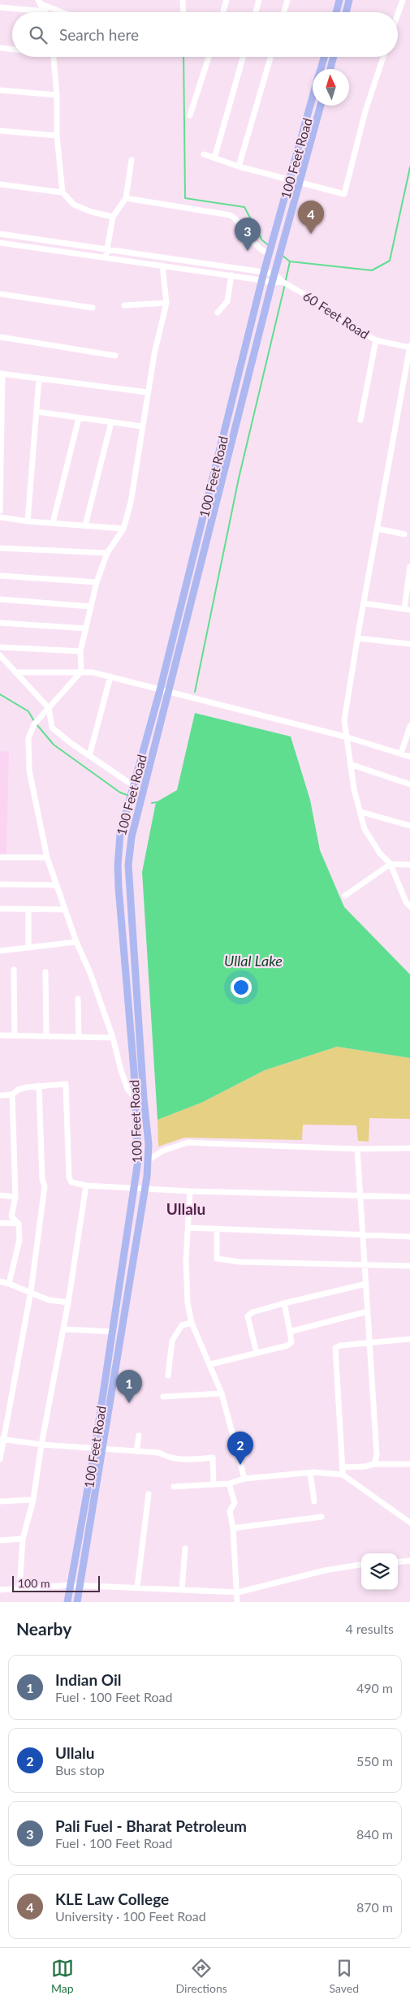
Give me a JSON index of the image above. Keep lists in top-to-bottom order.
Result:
{
  "streets": {
    "main road": ["100 Feet Road"],
    "street": ["60 Feet Road"]
  },
  "crossings": [
    ["100 Feet Road", "60 Feet Road"]
  ],
  "districts": ["Ullalu"],
  "water": ["Ullal Lake"],
  "scale_bar": "100 m",
  "north": "top",
  "page": {
    "search": "Search here",
    "pins": [
      "4",
      "3",
      "1",
      "2"
    ],
    "scale": "100 m",
    "heading": ["Nearby", "4 results"],
    "list": [
      {
        "mark": "1",
        "name": "Indian Oil",
        "note": "Fuel · 100 Feet Road",
        "value": "490 m"
      },
      {
        "mark": "2",
        "name": "Ullalu",
        "note": "Bus stop",
        "value": "550 m"
      },
      {
        "mark": "3",
        "name": "Pali Fuel - Bharat Petroleum",
        "note": "Fuel · 100 Feet Road",
        "value": "840 m"
      },
      {
        "mark": "4",
        "name": "KLE Law College",
        "note": "University · 100 Feet Road",
        "value": "870 m"
      }
    ],
    "nav": ["Map", "Directions", "Saved"]
  }
}
